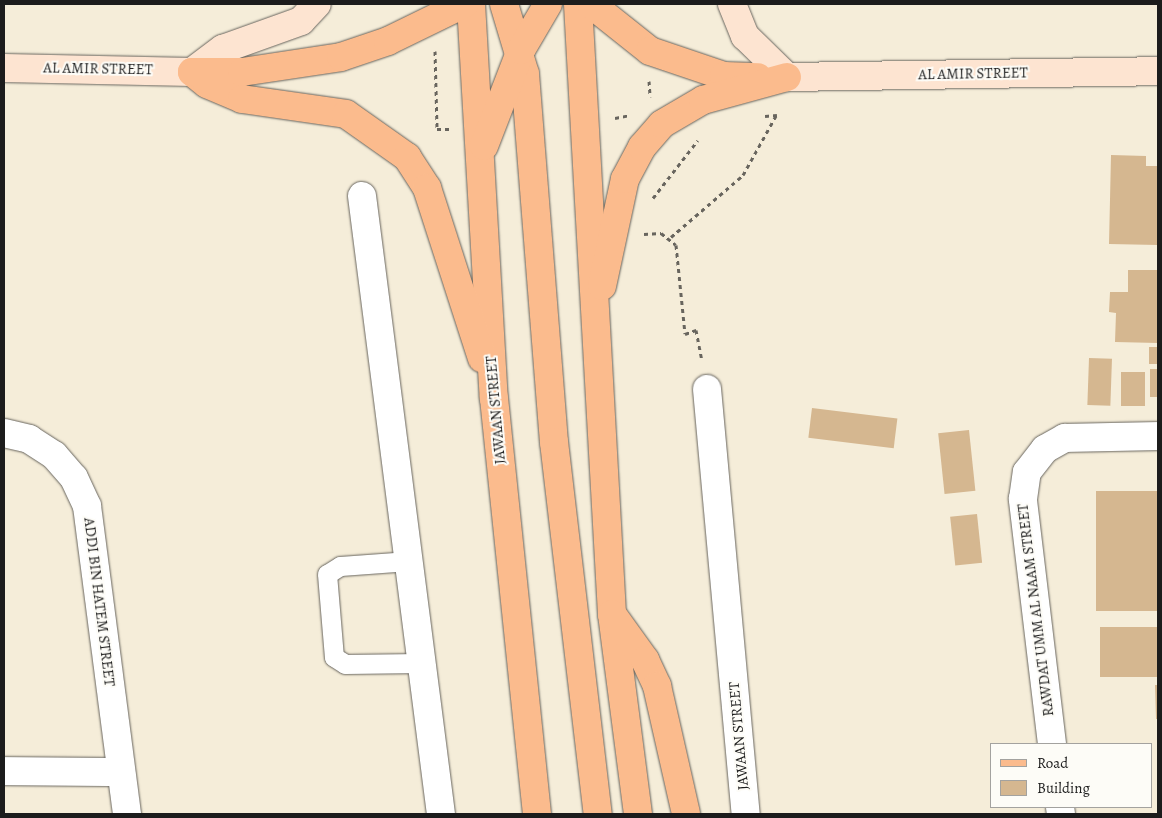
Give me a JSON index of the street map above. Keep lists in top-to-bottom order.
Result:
{
  "streets": {
    "main road": ["AL AMIR STREET", "JAWAAN STREET"],
    "street": ["ADDI BIN HATEM STREET", "RAWDAT UMM AL NAAM STREET"]
  },
  "legend": ["Road", "Building"]
}
